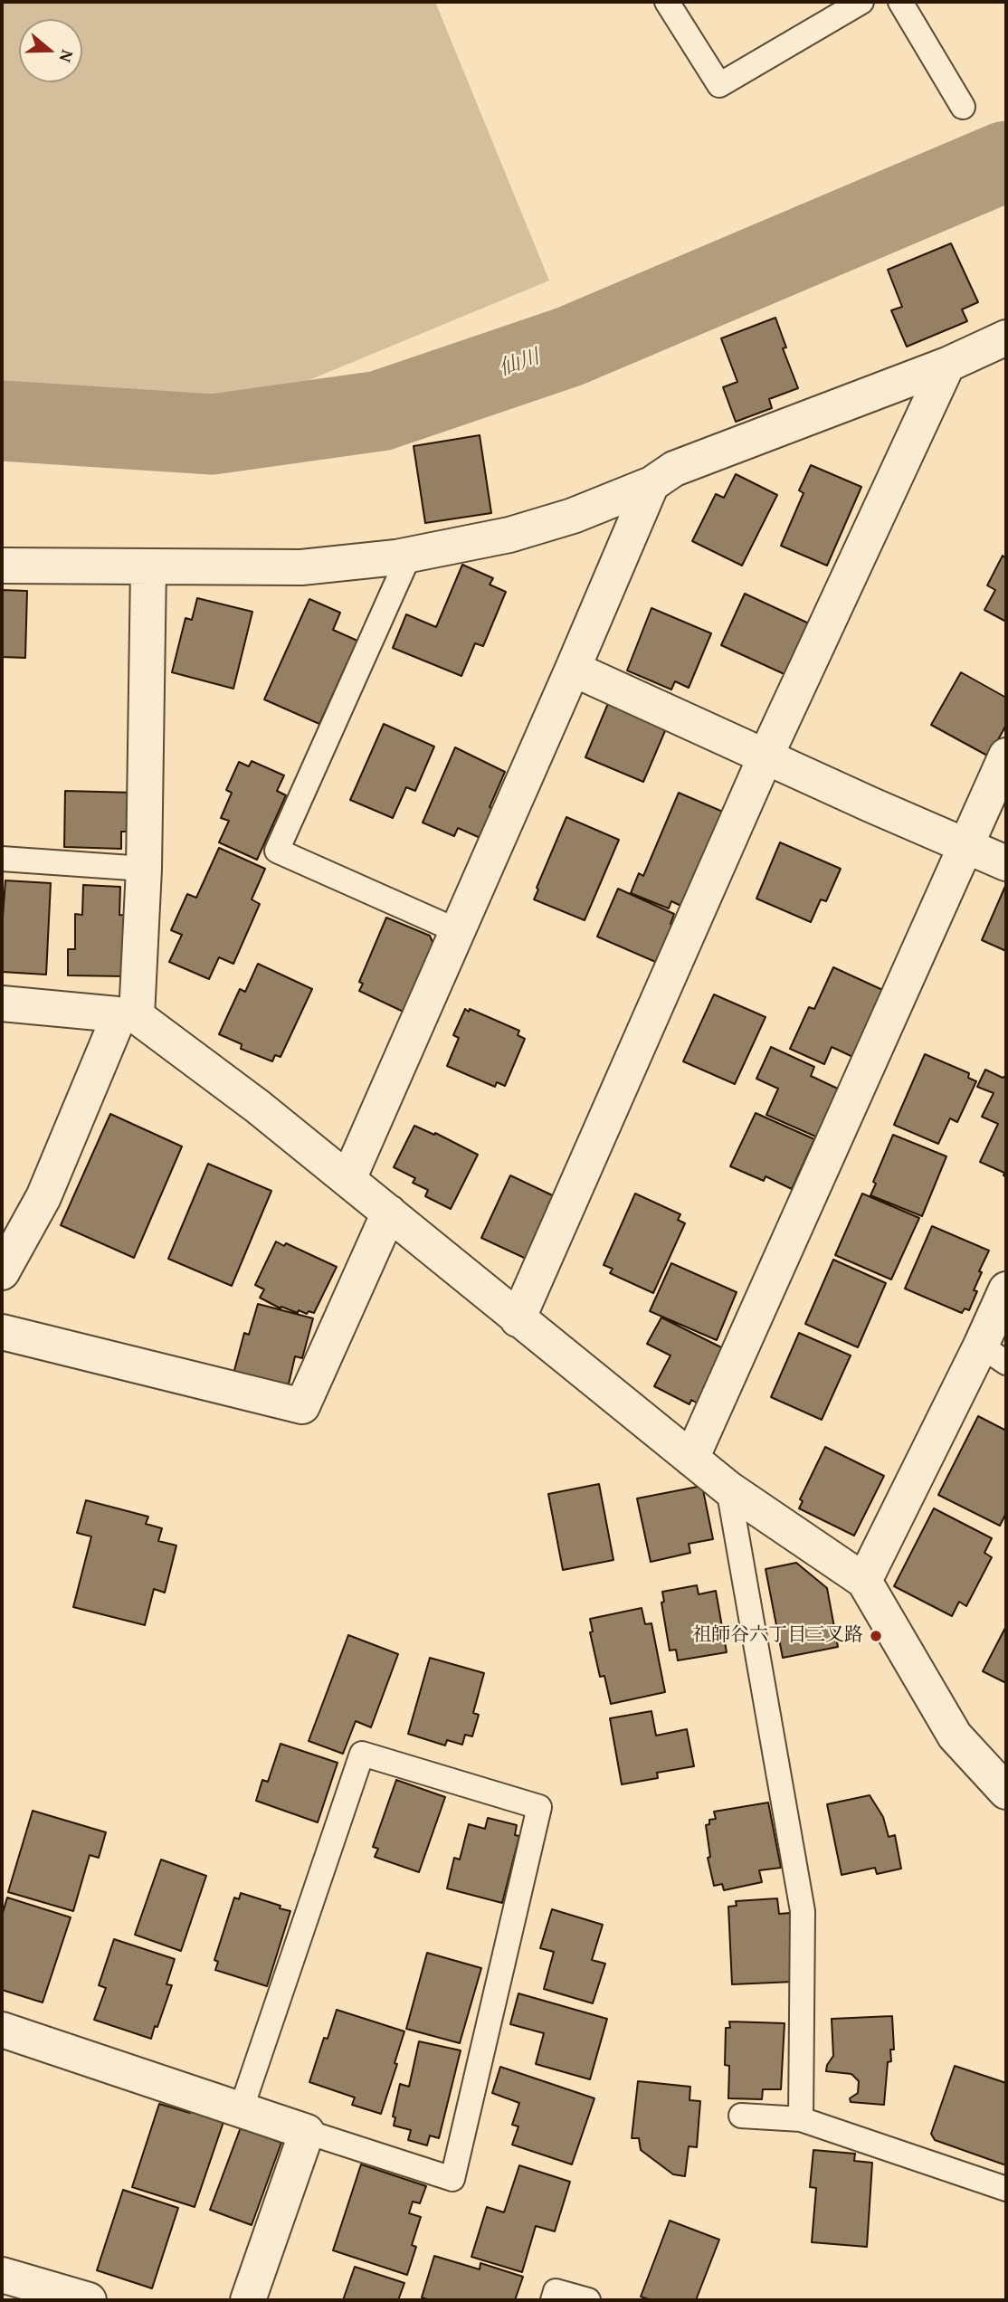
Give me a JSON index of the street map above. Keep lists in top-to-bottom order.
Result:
{
  "water": ["仙川"],
  "places": ["祖師谷六丁目三叉路"],
  "north": "right"
}
